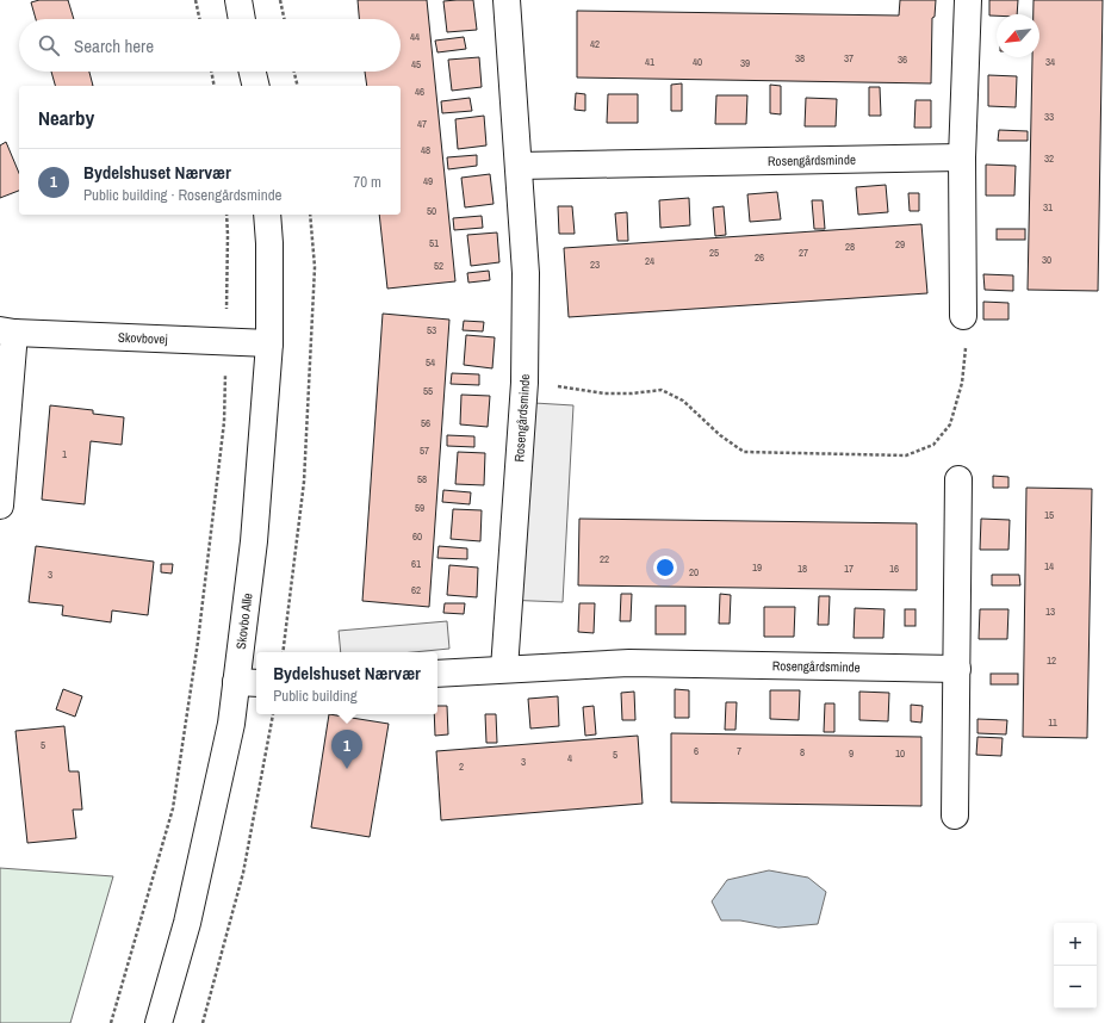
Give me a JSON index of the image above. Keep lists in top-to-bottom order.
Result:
{
  "streets": {
    "street": ["Rosengårdsminde", "Skovbovej", "Skovbo Alle"]
  },
  "crossings": [
    ["Skovbovej", "Skovbo Alle"]
  ],
  "house_numbers": [
    "44",
    "42",
    "38",
    "37",
    "36",
    "41",
    "40",
    "34",
    "39",
    "45",
    "46",
    "33",
    "47",
    "48",
    "32",
    "49",
    "31",
    "50",
    "51",
    "29",
    "28",
    "25",
    "27",
    "26",
    "30",
    "24",
    "23",
    "52",
    "53",
    "54",
    "55",
    "56",
    "57",
    "1",
    "58",
    "59",
    "15",
    "60",
    "22",
    "61",
    "14",
    "19",
    "18",
    "17",
    "16",
    "20",
    "3",
    "62",
    "13",
    "12",
    "11",
    "5",
    "6",
    "7",
    "8",
    "9",
    "10",
    "5",
    "4",
    "3",
    "2"
  ],
  "north": "bottom left",
  "page": {
    "search": "Search here",
    "heading": "Nearby",
    "list": [
      {
        "mark": "1",
        "name": "Bydelshuset Nærvær",
        "note": "Public building · Rosengårdsminde",
        "value": "70 m"
      }
    ],
    "popup": ["Bydelshuset Nærvær", "Public building"],
    "pins": "1",
    "map_buttons": ["+", "−"]
  }
}
